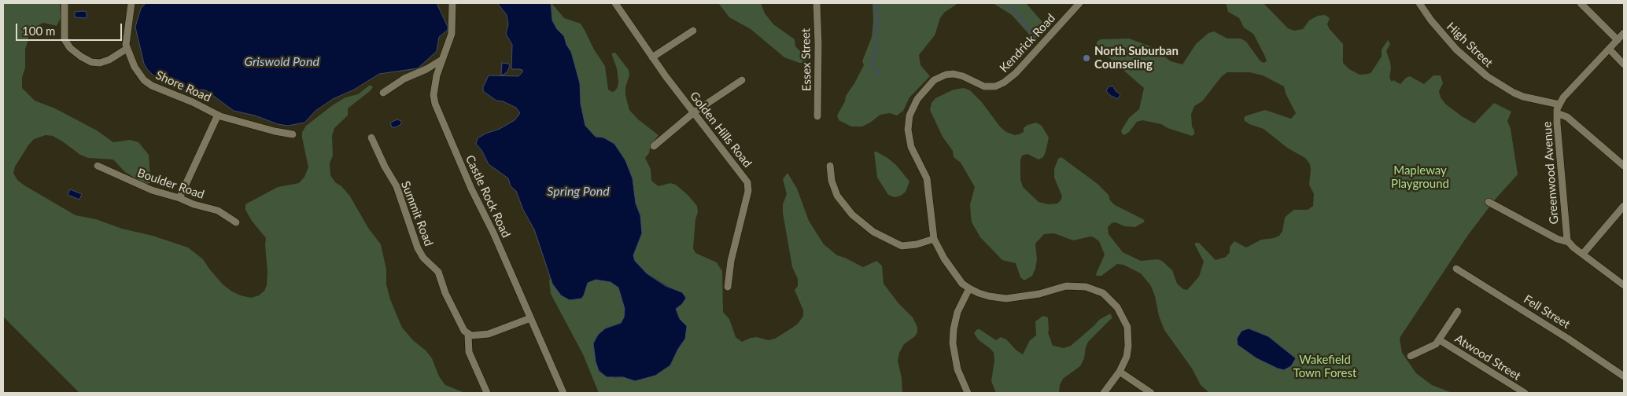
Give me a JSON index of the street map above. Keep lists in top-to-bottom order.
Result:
{
  "streets": {
    "street": [
      "Kendrick Road",
      "High Street",
      "Essex Street",
      "Shore Road",
      "Golden Hills Road",
      "Greenwood Avenue",
      "Boulder Road",
      "Castle Rock Road",
      "Summit Road",
      "Fell Street",
      "Atwood Street"
    ]
  },
  "crossings": [
    ["High Street", "Greenwood Avenue"]
  ],
  "water": ["Griswold Pond", "Spring Pond"],
  "parks": ["Mapleway Playground", "Wakefield Town Forest"],
  "places": ["North Suburban Counseling"],
  "scale_bar": "100 m"
}
